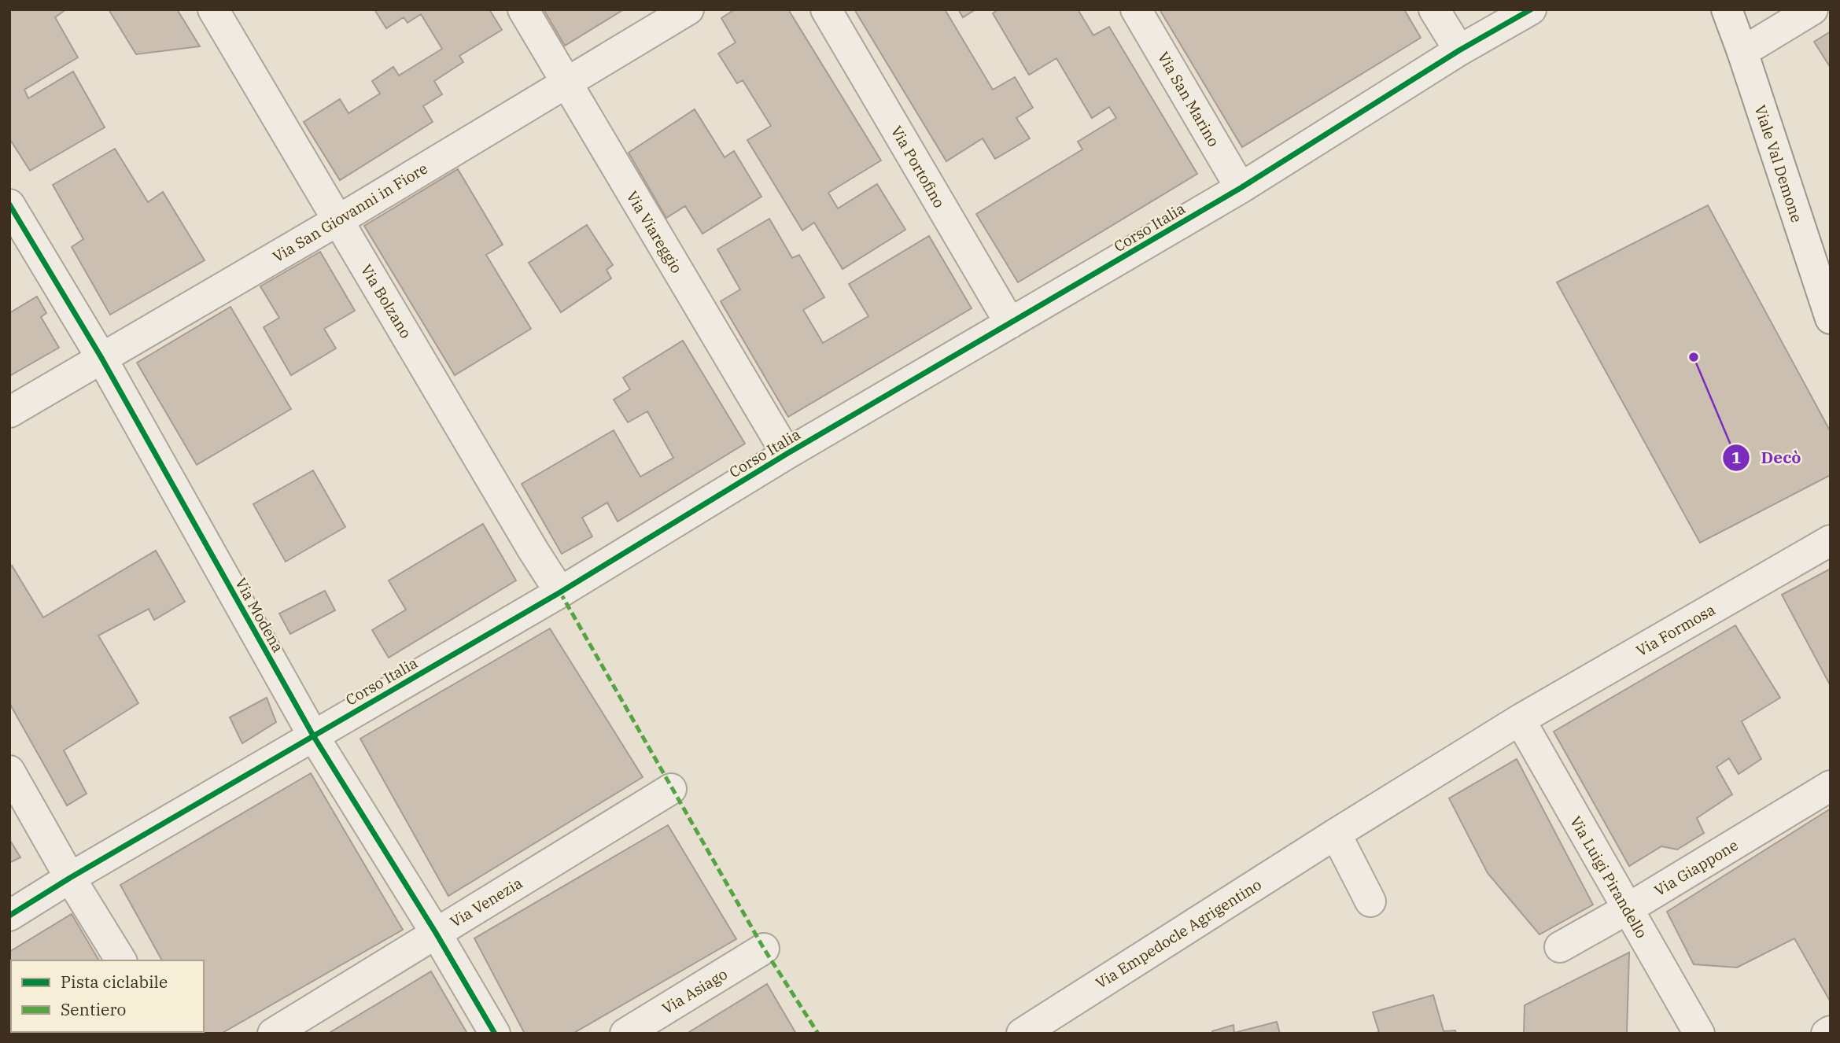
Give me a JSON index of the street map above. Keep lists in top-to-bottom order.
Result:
{
  "streets": {
    "street": [
      "Via San Marino",
      "Viale Val Demone",
      "Via Portofino",
      "Via San Giovanni in Fiore",
      "Corso Italia",
      "Via Viareggio",
      "Via Bolzano",
      "Via Modena",
      "Via Formosa",
      "Via Giappone",
      "Via Luigi Pirandello",
      "Via Venezia",
      "Via Empedocle Agrigentino",
      "Via Asiago"
    ]
  },
  "crossings": [
    ["Via San Marino", "Corso Italia"],
    ["Via Portofino", "Corso Italia"],
    ["Via San Giovanni in Fiore", "Via Viareggio"],
    ["Via San Giovanni in Fiore", "Via Bolzano"],
    ["Via San Giovanni in Fiore", "Via Modena"],
    ["Corso Italia", "Via Viareggio"],
    ["Corso Italia", "Via Bolzano"],
    ["Corso Italia", "Via Modena"],
    ["Via Modena", "Via Venezia"],
    ["Via Formosa", "Via Luigi Pirandello"],
    ["Via Formosa", "Via Empedocle Agrigentino"],
    ["Via Giappone", "Via Luigi Pirandello"],
    ["Via Luigi Pirandello", "Via Empedocle Agrigentino"]
  ],
  "places": ["Decò"],
  "legend": ["Pista ciclabile", "Sentiero"]
}
